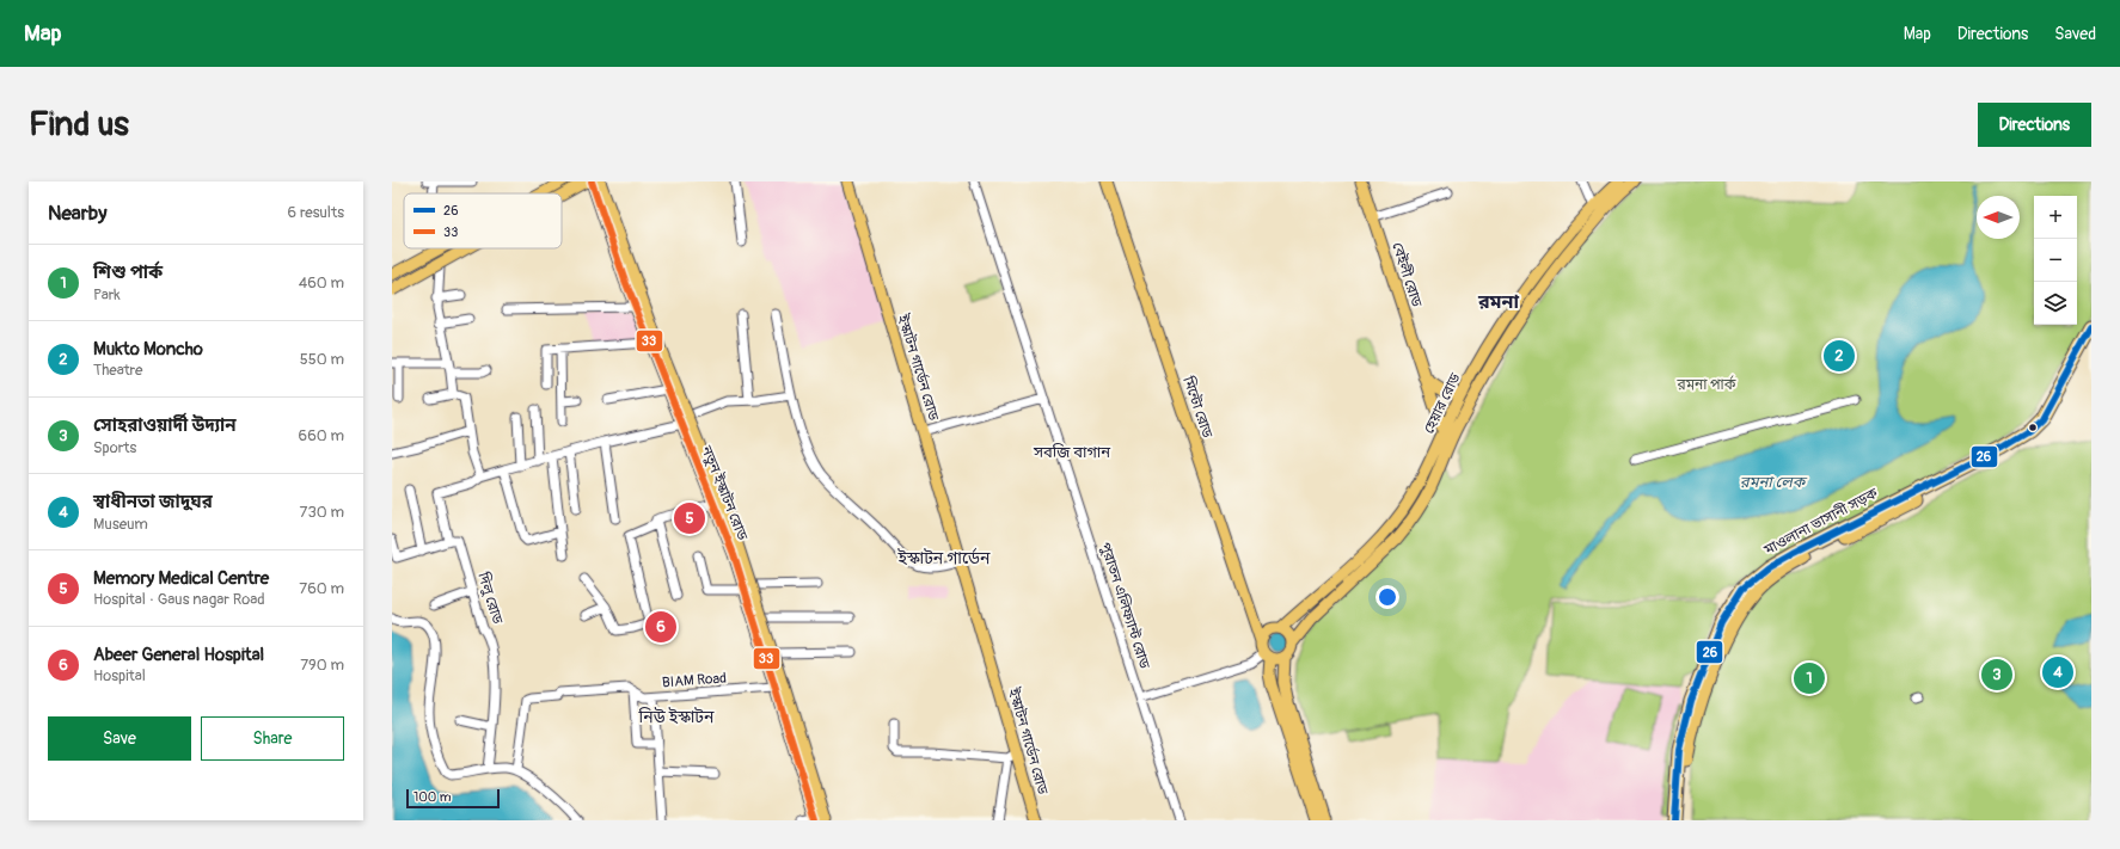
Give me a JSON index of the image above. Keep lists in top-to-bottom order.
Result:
{
  "streets": {
    "highway": ["মাওলানা ভাসানী সড়ক"],
    "main road": [
      "বেইলী রোড",
      "ইস্কাটন গার্ডেন রোড",
      "হেয়ার রোড",
      "মিন্টো রোড",
      "নতুন ইস্কাটন রোড"
    ],
    "street": ["দিলু রোড", "পুরাতন এলিফ্যান্ট রোড", "BIAM Road"]
  },
  "crossings": [
    ["বেইলী রোড", "হেয়ার রোড"],
    ["হেয়ার রোড", "মিন্টো রোড"],
    ["নতুন ইস্কাটন রোড", "দিলু রোড"],
    ["নতুন ইস্কাটন রোড", "BIAM Road"]
  ],
  "districts": [
    "রমনা",
    "সবজি বাগান",
    "ইস্কাটন গার্ডেন",
    "নিউ ইস্কাটন"
  ],
  "water": ["রমনা লেক"],
  "parks": ["রমনা পার্ক"],
  "lines": ["transit line 33", "transit line 26"],
  "legend": ["26", "33"],
  "scale_bar": "100 m",
  "north": "left",
  "page": {
    "header": "Map",
    "nav": ["Map", "Directions", "Saved"],
    "buttons": [
      "Directions",
      ["Save", "Share"]
    ],
    "title": "Find us",
    "heading": ["Nearby", "6 results"],
    "map_buttons": ["+", "−"],
    "list": [
      {
        "mark": "1",
        "name": "শিশু পার্ক",
        "note": "Park",
        "value": "460 m"
      },
      {
        "mark": "2",
        "name": "Mukto Moncho",
        "note": "Theatre",
        "value": "550 m"
      },
      {
        "mark": "3",
        "name": "সোহরাওয়ার্দী উদ্যান",
        "note": "Sports",
        "value": "660 m"
      },
      {
        "mark": "4",
        "name": "স্বাধীনতা জাদুঘর",
        "note": "Museum",
        "value": "730 m"
      },
      {
        "mark": "5",
        "name": "Memory Medical Centre",
        "note": "Hospital · Gaus nagar Road",
        "value": "760 m"
      },
      {
        "mark": "6",
        "name": "Abeer General Hospital",
        "note": "Hospital",
        "value": "790 m"
      }
    ],
    "pins": [
      "2",
      "5",
      "6",
      "4",
      "3",
      "1"
    ],
    "scale": "100 m"
  }
}
